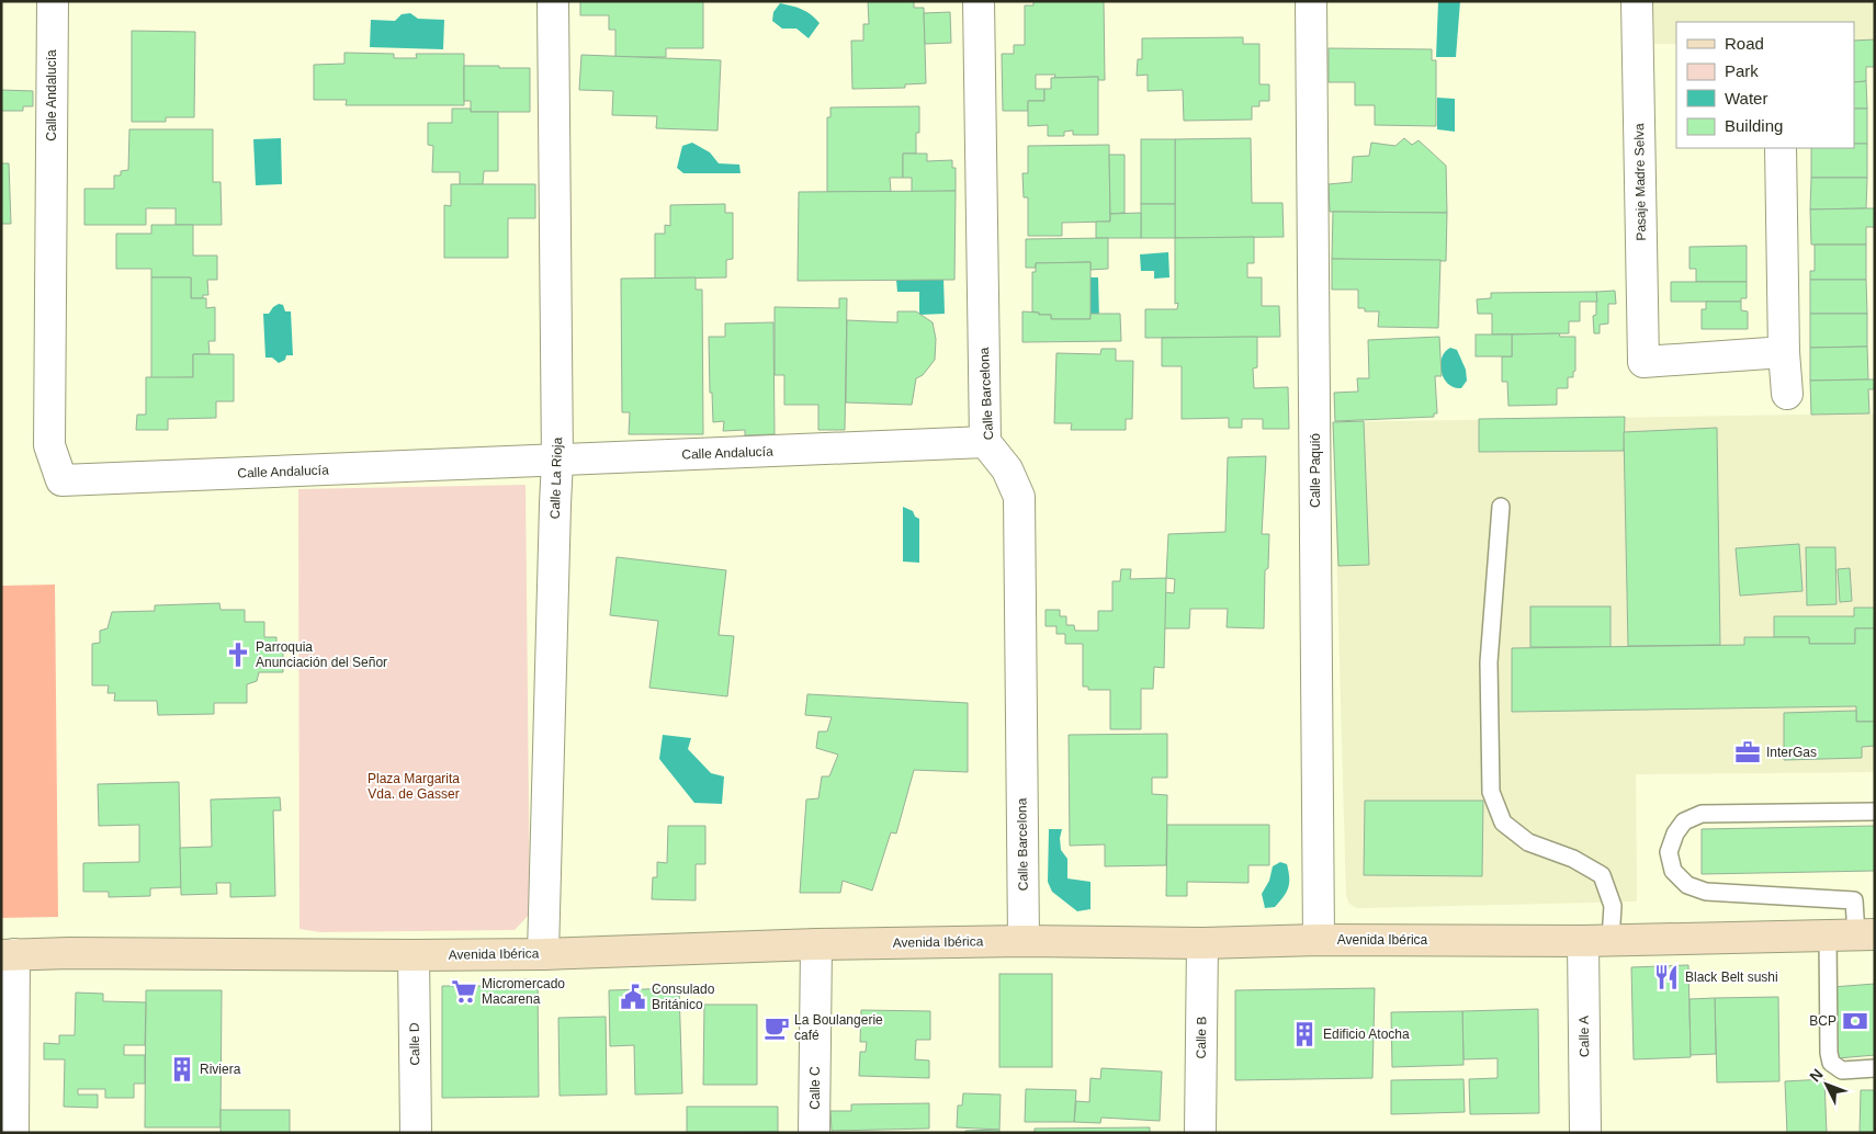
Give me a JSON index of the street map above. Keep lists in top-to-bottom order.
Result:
{
  "streets": {
    "street": [
      "Calle Andalucía",
      "Pasaje Madre Selva",
      "Calle Barcelona",
      "Calle Paquió",
      "Calle La Rioja",
      "Avenida Ibérica",
      "Calle A",
      "Calle B",
      "Calle D",
      "Calle C"
    ]
  },
  "crossings": [
    ["Calle Andalucía", "Calle Barcelona"],
    ["Calle Andalucía", "Calle La Rioja"],
    ["Calle Barcelona", "Avenida Ibérica"],
    ["Calle Paquió", "Avenida Ibérica"],
    ["Calle La Rioja", "Avenida Ibérica"],
    ["Avenida Ibérica", "Calle A"],
    ["Avenida Ibérica", "Calle B"],
    ["Avenida Ibérica", "Calle D"],
    ["Avenida Ibérica", "Calle C"]
  ],
  "parks": ["Plaza Margarita Vda. de Gasser"],
  "places": {
    "church": ["Parroquia Anunciación del Señor"],
    "office": ["InterGas"],
    "restaurant": ["Black Belt sushi"],
    "supermarket": ["Micromercado Macarena"],
    "public building": ["Consulado Británico"],
    "bank": ["BCP"],
    "cafe": ["La Boulangerie café"],
    "building": ["Edificio Atocha", "Riviera"]
  },
  "legend": [
    "Road",
    "Park",
    "Water",
    "Building"
  ],
  "north": "top left"
}
